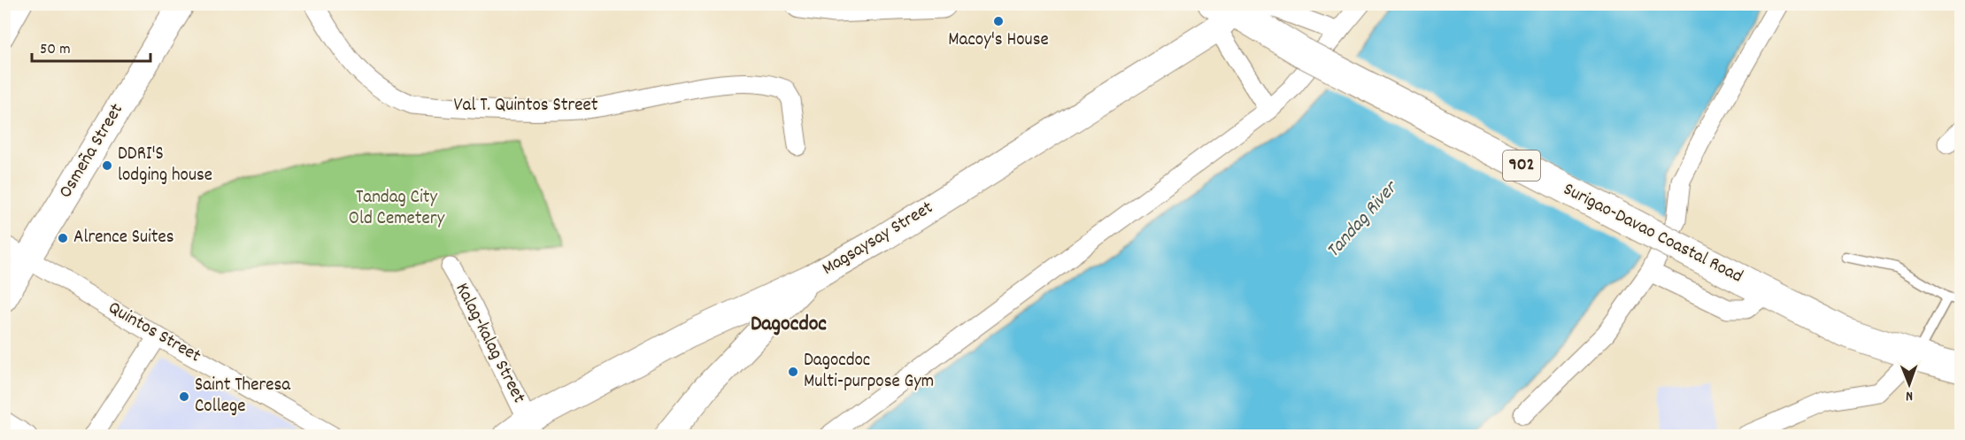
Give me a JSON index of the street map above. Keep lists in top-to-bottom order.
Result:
{
  "streets": {
    "highway": ["902", "Surigao-Davao Coastal Road"],
    "main road": ["Osmeña Street", "Magsaysay Street"],
    "street": ["Val T. Quintos Street", "Quintos Street", "Kalag-kalag Street"]
  },
  "crossings": [
    ["Osmeña Street", "Quintos Street"],
    ["Surigao-Davao Coastal Road", "Magsaysay Street"],
    ["Magsaysay Street", "Kalag-kalag Street"]
  ],
  "districts": ["Dagocdoc"],
  "water": ["Tandag River"],
  "parks": ["Tandag City Old Cemetery"],
  "places": [
    "Macoy's House",
    "DDRI'S lodging house",
    "Alrence Suites",
    "Dagocdoc Multi-purpose Gym",
    "Saint Theresa College"
  ],
  "scale_bar": "50 m",
  "north": "bottom"
}
